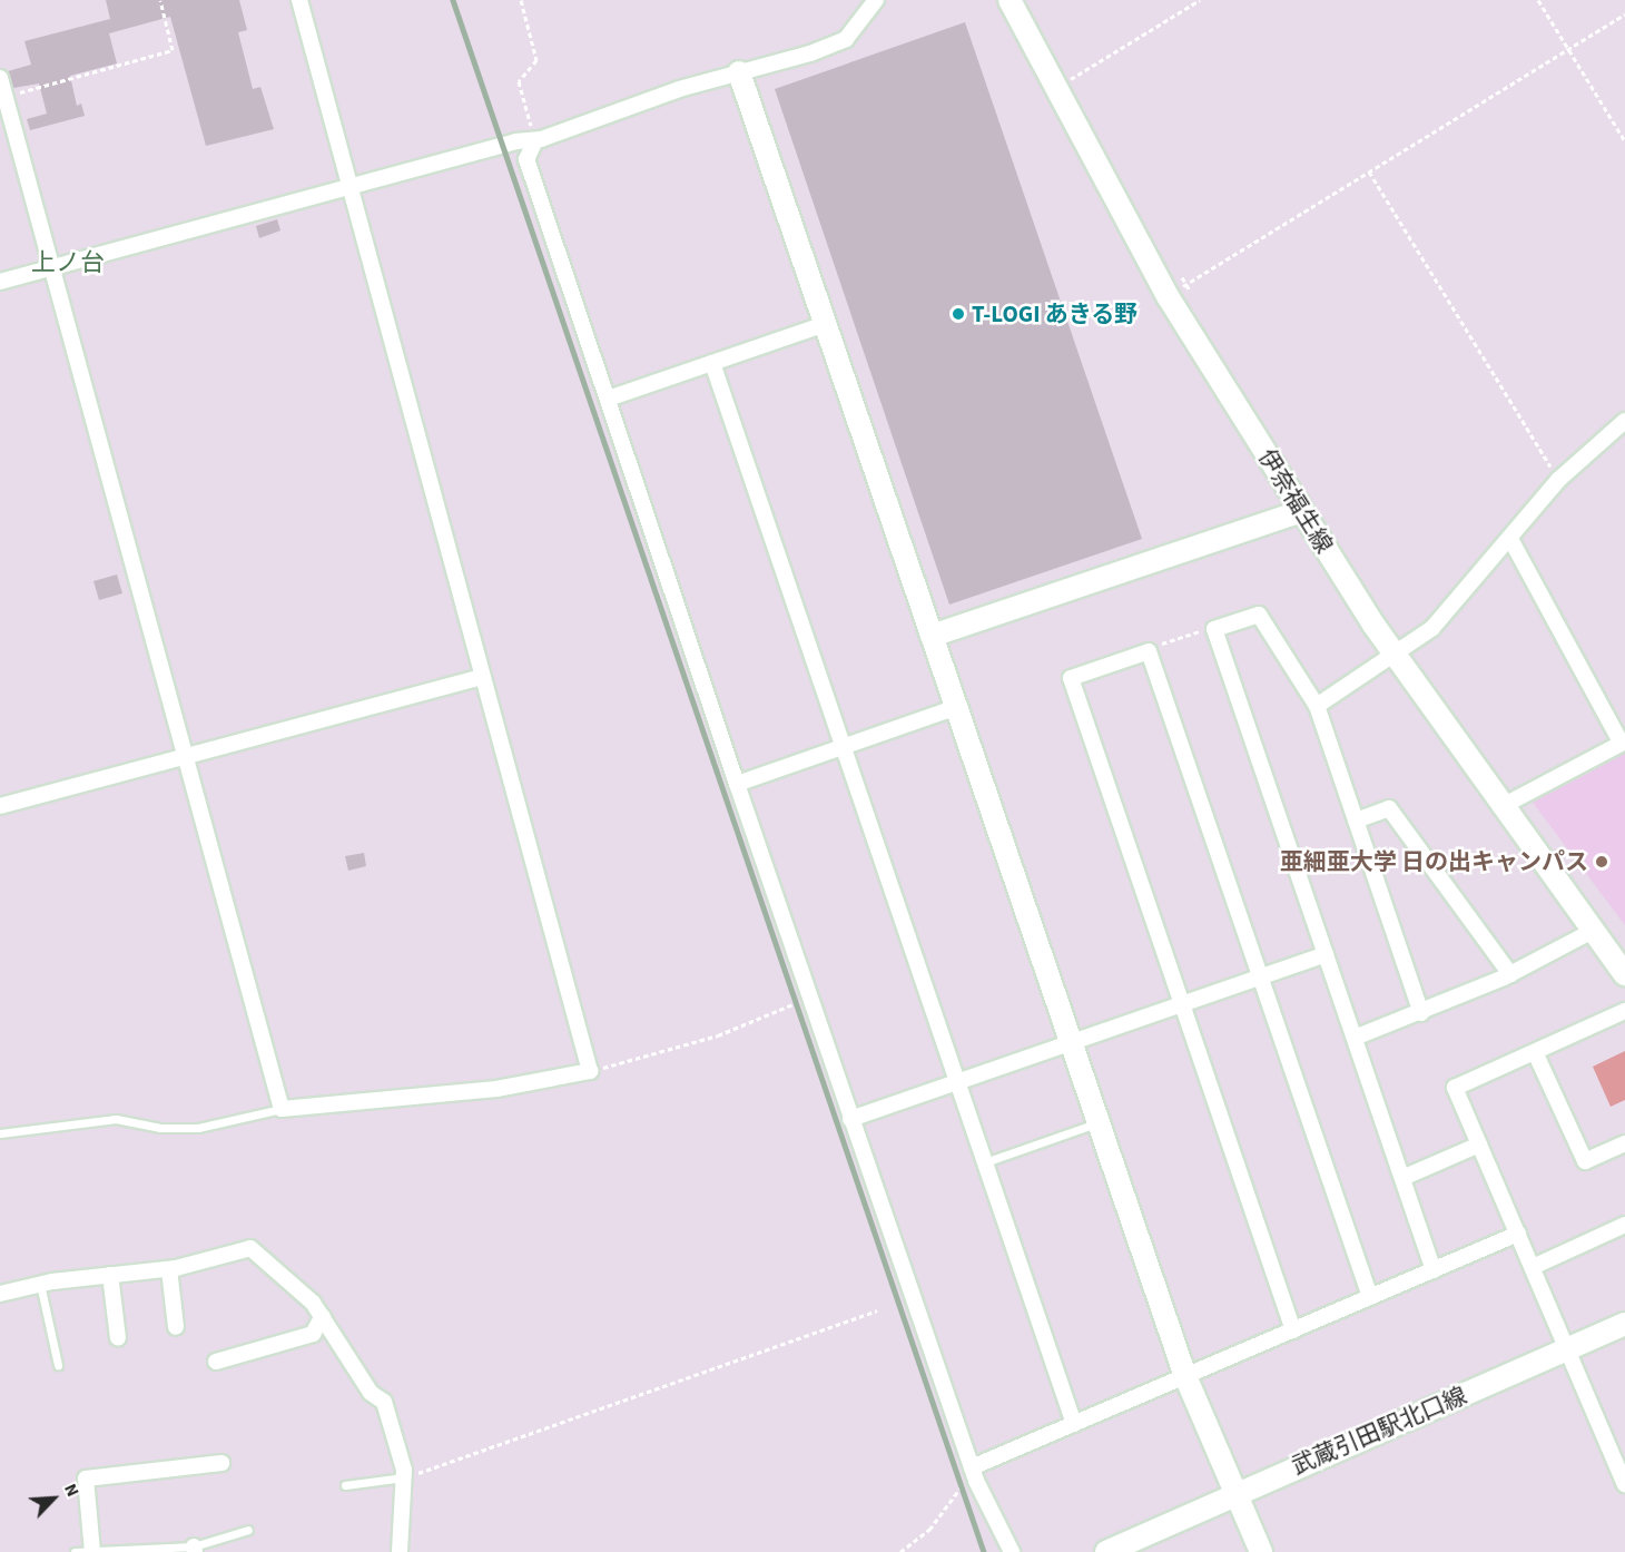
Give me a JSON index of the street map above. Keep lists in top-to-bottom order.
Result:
{
  "streets": {
    "street": ["伊奈福生線", "武蔵引田駅北口線"]
  },
  "districts": ["上ノ台"],
  "places": ["T-LOGI あきる野", "亜細亜大学 日の出キャンパス"],
  "north": "top right"
}
